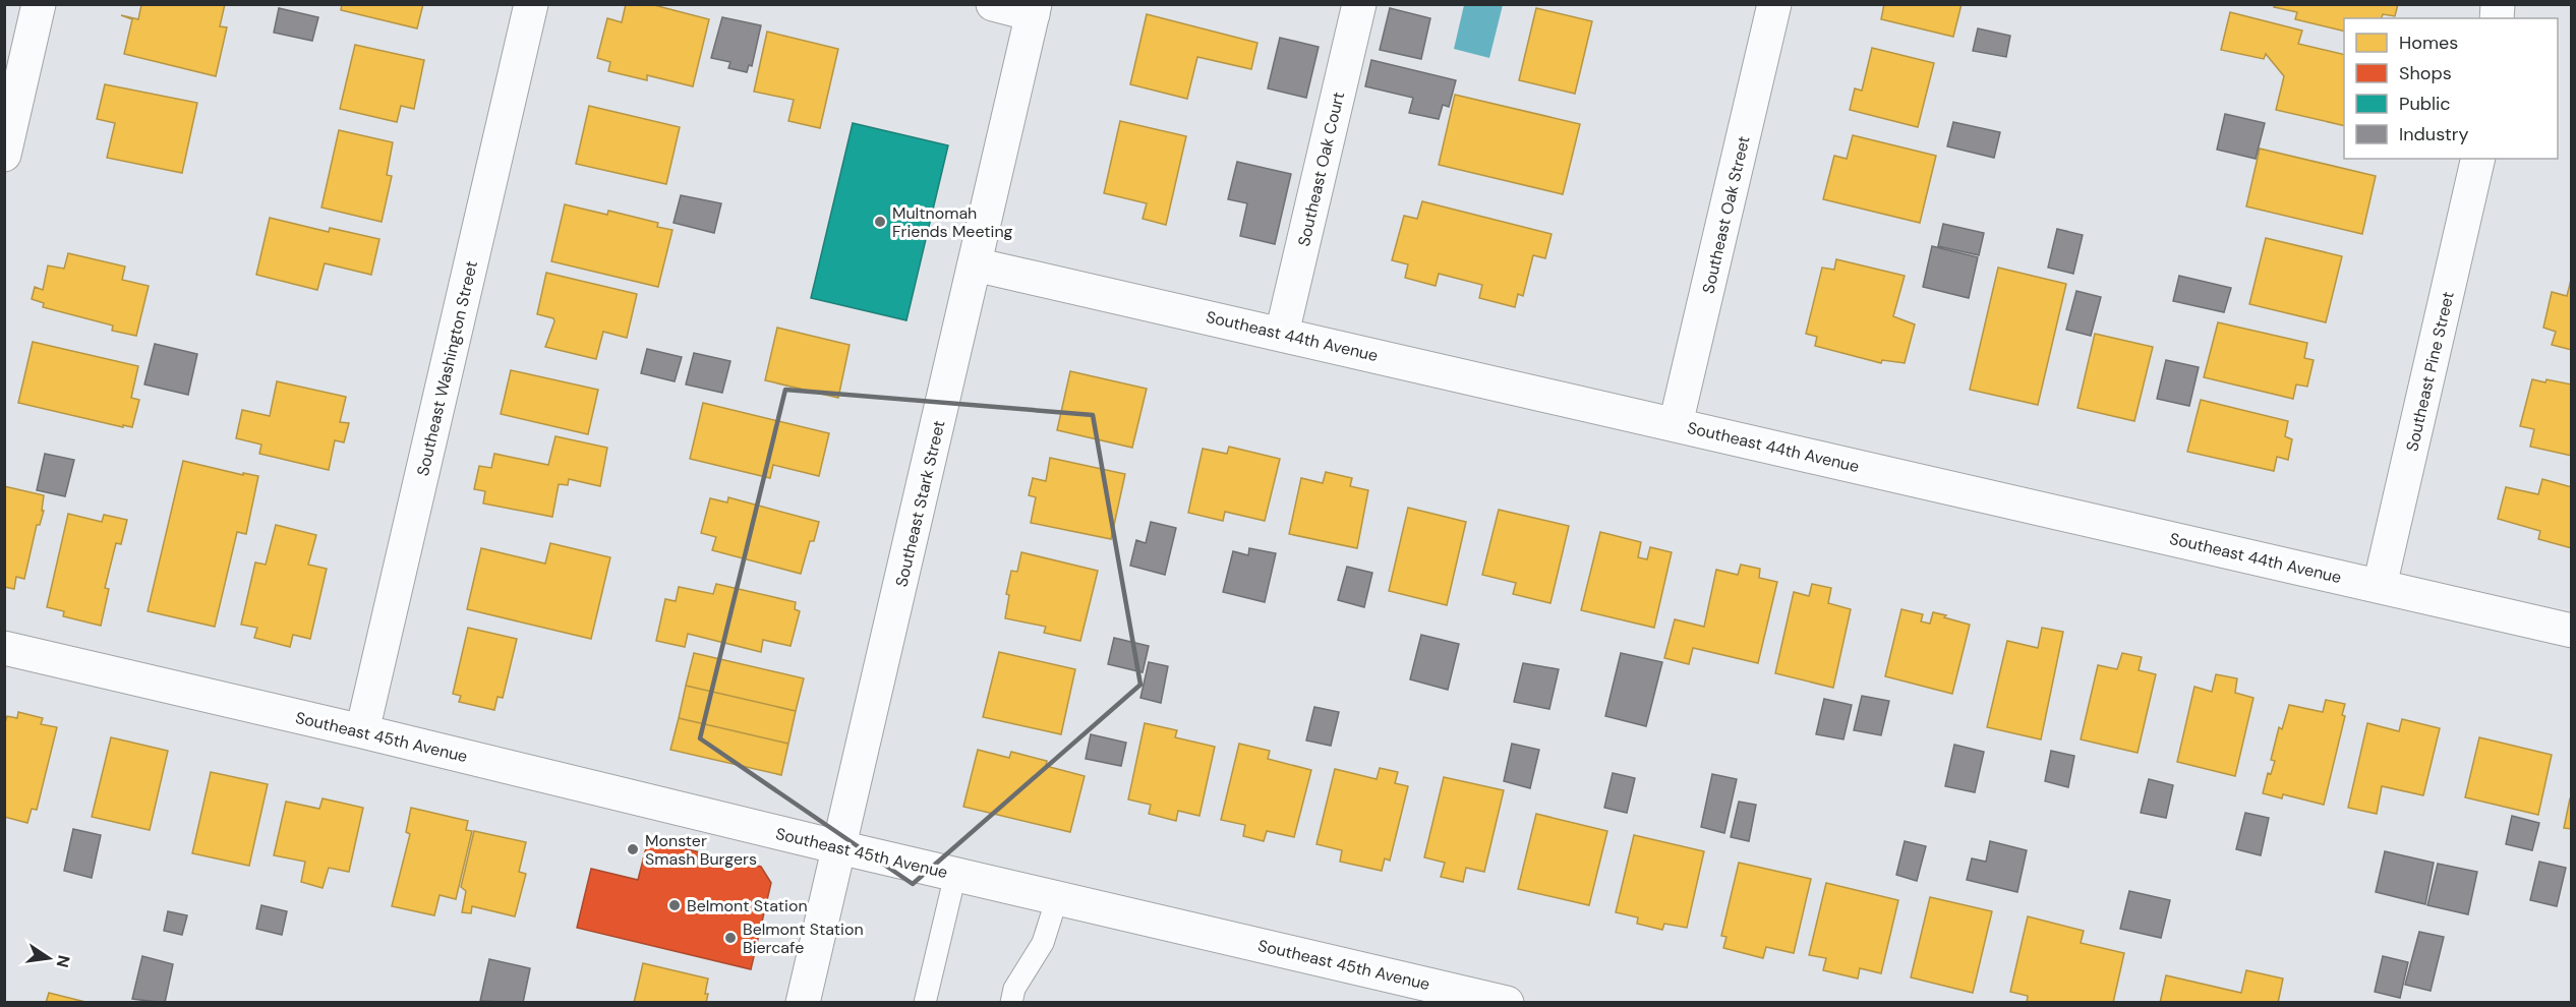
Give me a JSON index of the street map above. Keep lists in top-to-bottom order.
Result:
{
  "streets": {
    "street": [
      "Southeast Oak Court",
      "Southeast Oak Street",
      "Southeast 44th Avenue",
      "Southeast Washington Street",
      "Southeast Pine Street",
      "Southeast Stark Street",
      "Southeast 45th Avenue"
    ]
  },
  "crossings": [
    ["Southeast Oak Court", "Southeast 44th Avenue"],
    ["Southeast Oak Street", "Southeast 44th Avenue"],
    ["Southeast 44th Avenue", "Southeast Pine Street"],
    ["Southeast 44th Avenue", "Southeast Stark Street"],
    ["Southeast Washington Street", "Southeast 45th Avenue"],
    ["Southeast Stark Street", "Southeast 45th Avenue"]
  ],
  "places": [
    "Multnomah Friends Meeting",
    "Monster Smash Burgers",
    "Belmont Station",
    "Belmont Station Biercafe"
  ],
  "legend": [
    "Homes",
    "Shops",
    "Public",
    "Industry"
  ],
  "north": "right"
}
